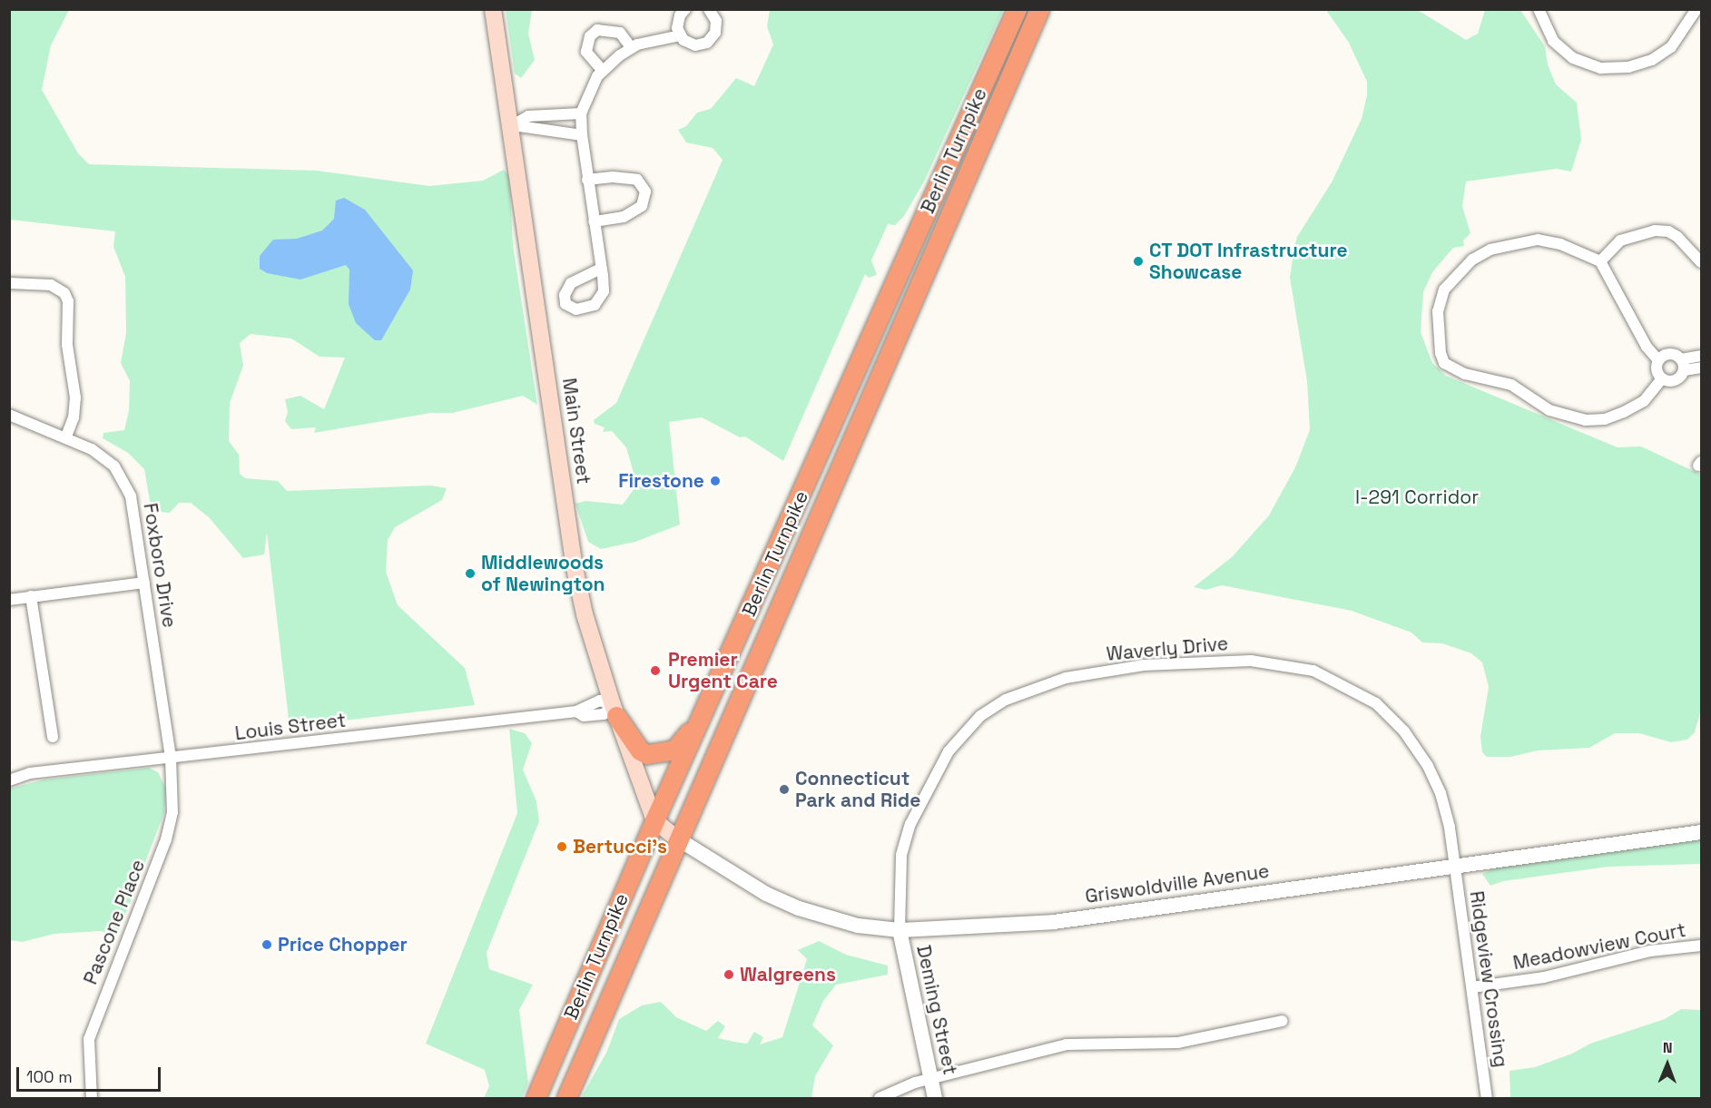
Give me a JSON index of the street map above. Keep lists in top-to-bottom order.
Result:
{
  "streets": {
    "highway": ["Berlin Turnpike"],
    "main road": ["Main Street"],
    "street": [
      "Foxboro Drive",
      "Waverly Drive",
      "Louis Street",
      "Griswoldville Avenue",
      "Pascone Place",
      "Meadowview Court",
      "Ridgeview Crossing",
      "Deming Street"
    ]
  },
  "crossings": [
    ["Berlin Turnpike", "Main Street"],
    ["Berlin Turnpike", "Griswoldville Avenue"],
    ["Main Street", "Louis Street"],
    ["Foxboro Drive", "Louis Street"],
    ["Foxboro Drive", "Pascone Place"],
    ["Waverly Drive", "Griswoldville Avenue"],
    ["Waverly Drive", "Ridgeview Crossing"],
    ["Waverly Drive", "Deming Street"],
    ["Louis Street", "Pascone Place"],
    ["Griswoldville Avenue", "Ridgeview Crossing"],
    ["Griswoldville Avenue", "Deming Street"],
    ["Meadowview Court", "Ridgeview Crossing"]
  ],
  "parks": ["I-291 Corridor"],
  "places": [
    "CT DOT Infrastructure Showcase",
    "Firestone",
    "Middlewoods of Newington",
    "Premier Urgent Care",
    "Connecticut Park and Ride",
    "Bertucci's",
    "Price Chopper",
    "Walgreens"
  ],
  "scale_bar": "100 m",
  "north": "top"
}
